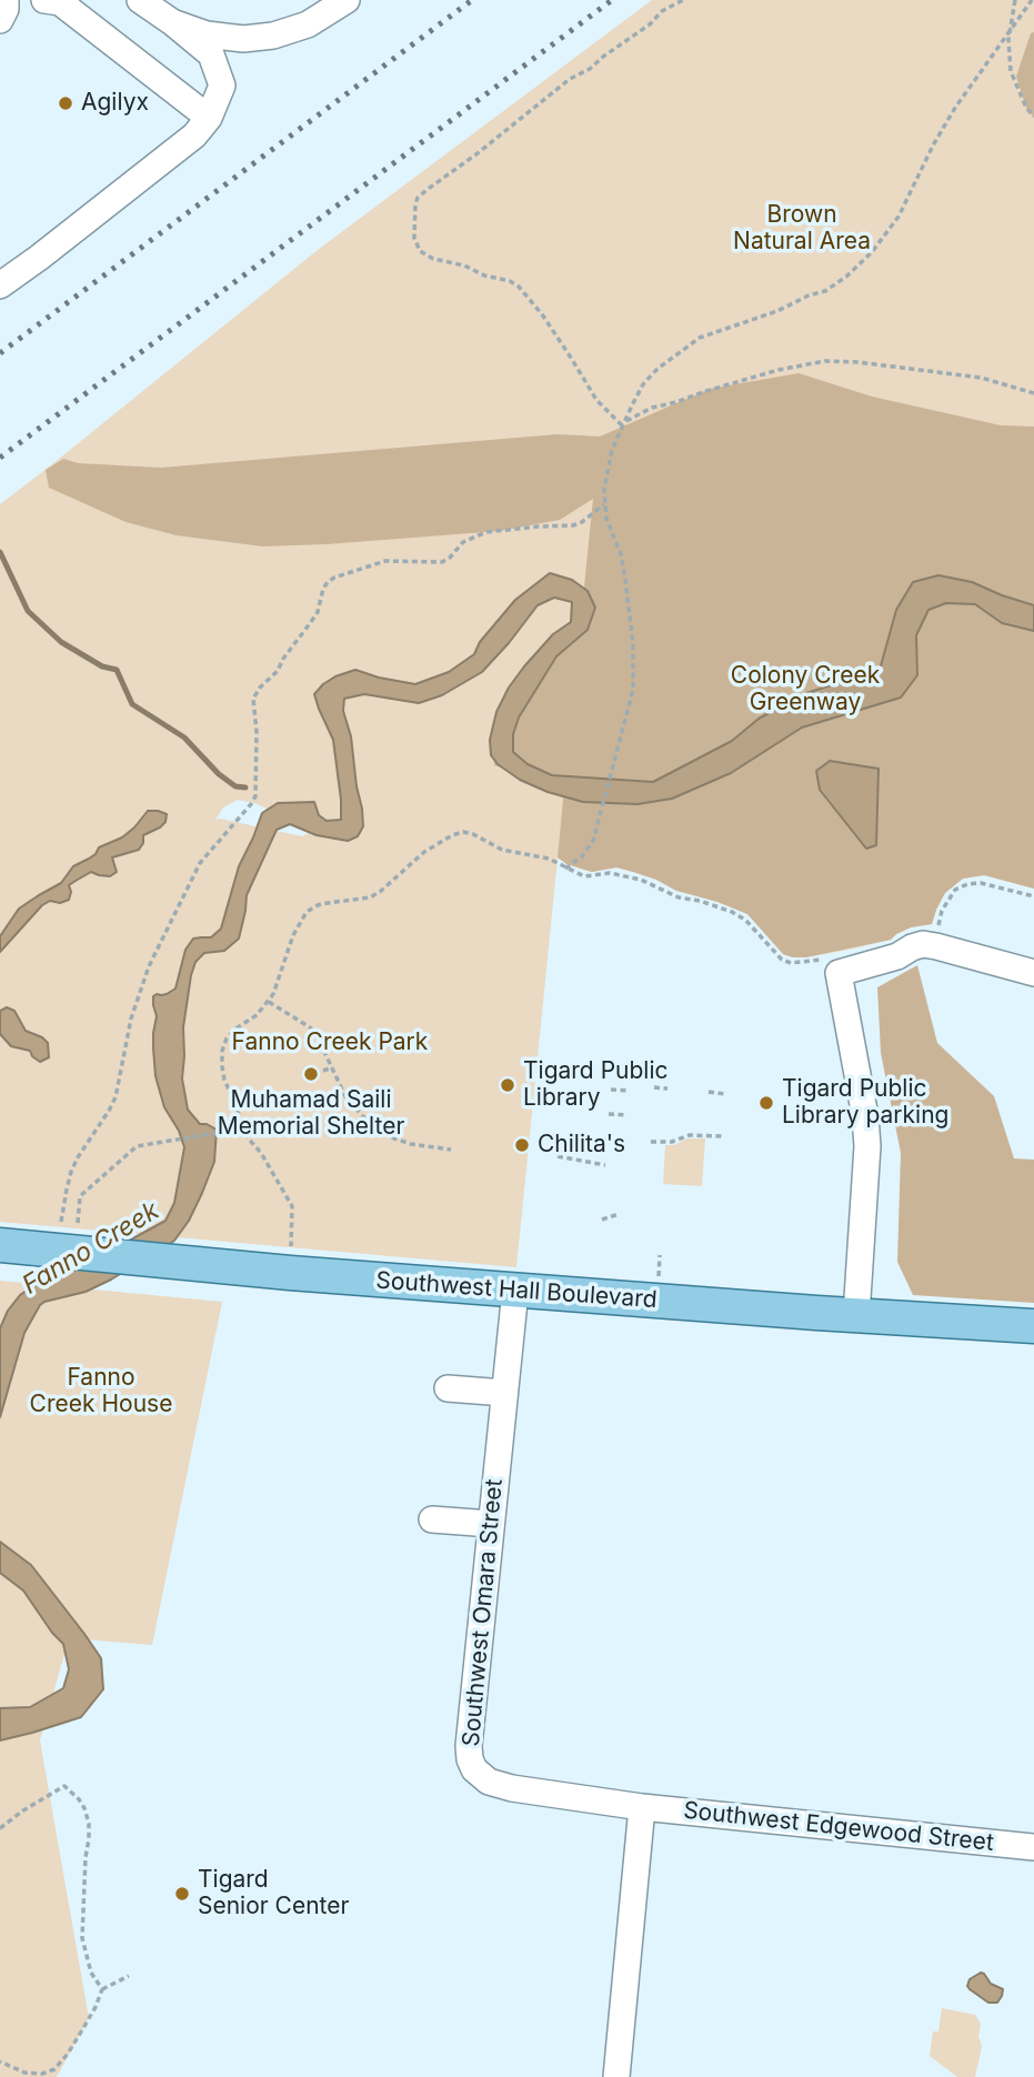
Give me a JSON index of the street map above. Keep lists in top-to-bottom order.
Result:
{
  "streets": {
    "main road": ["Southwest Hall Boulevard"],
    "street": ["Southwest Omara Street", "Southwest Edgewood Street"]
  },
  "crossings": [
    ["Southwest Hall Boulevard", "Southwest Omara Street"],
    ["Southwest Omara Street", "Southwest Edgewood Street"]
  ],
  "water": ["Fanno Creek"],
  "parks": [
    "Brown Natural Area",
    "Colony Creek Greenway",
    "Fanno Creek Park",
    "Fanno Creek House"
  ],
  "places": [
    "Agilyx",
    "Muhamad Saili Memorial Shelter",
    "Tigard Public Library",
    "Tigard Public Library parking",
    "Chilita's",
    "Tigard Senior Center"
  ]
}
